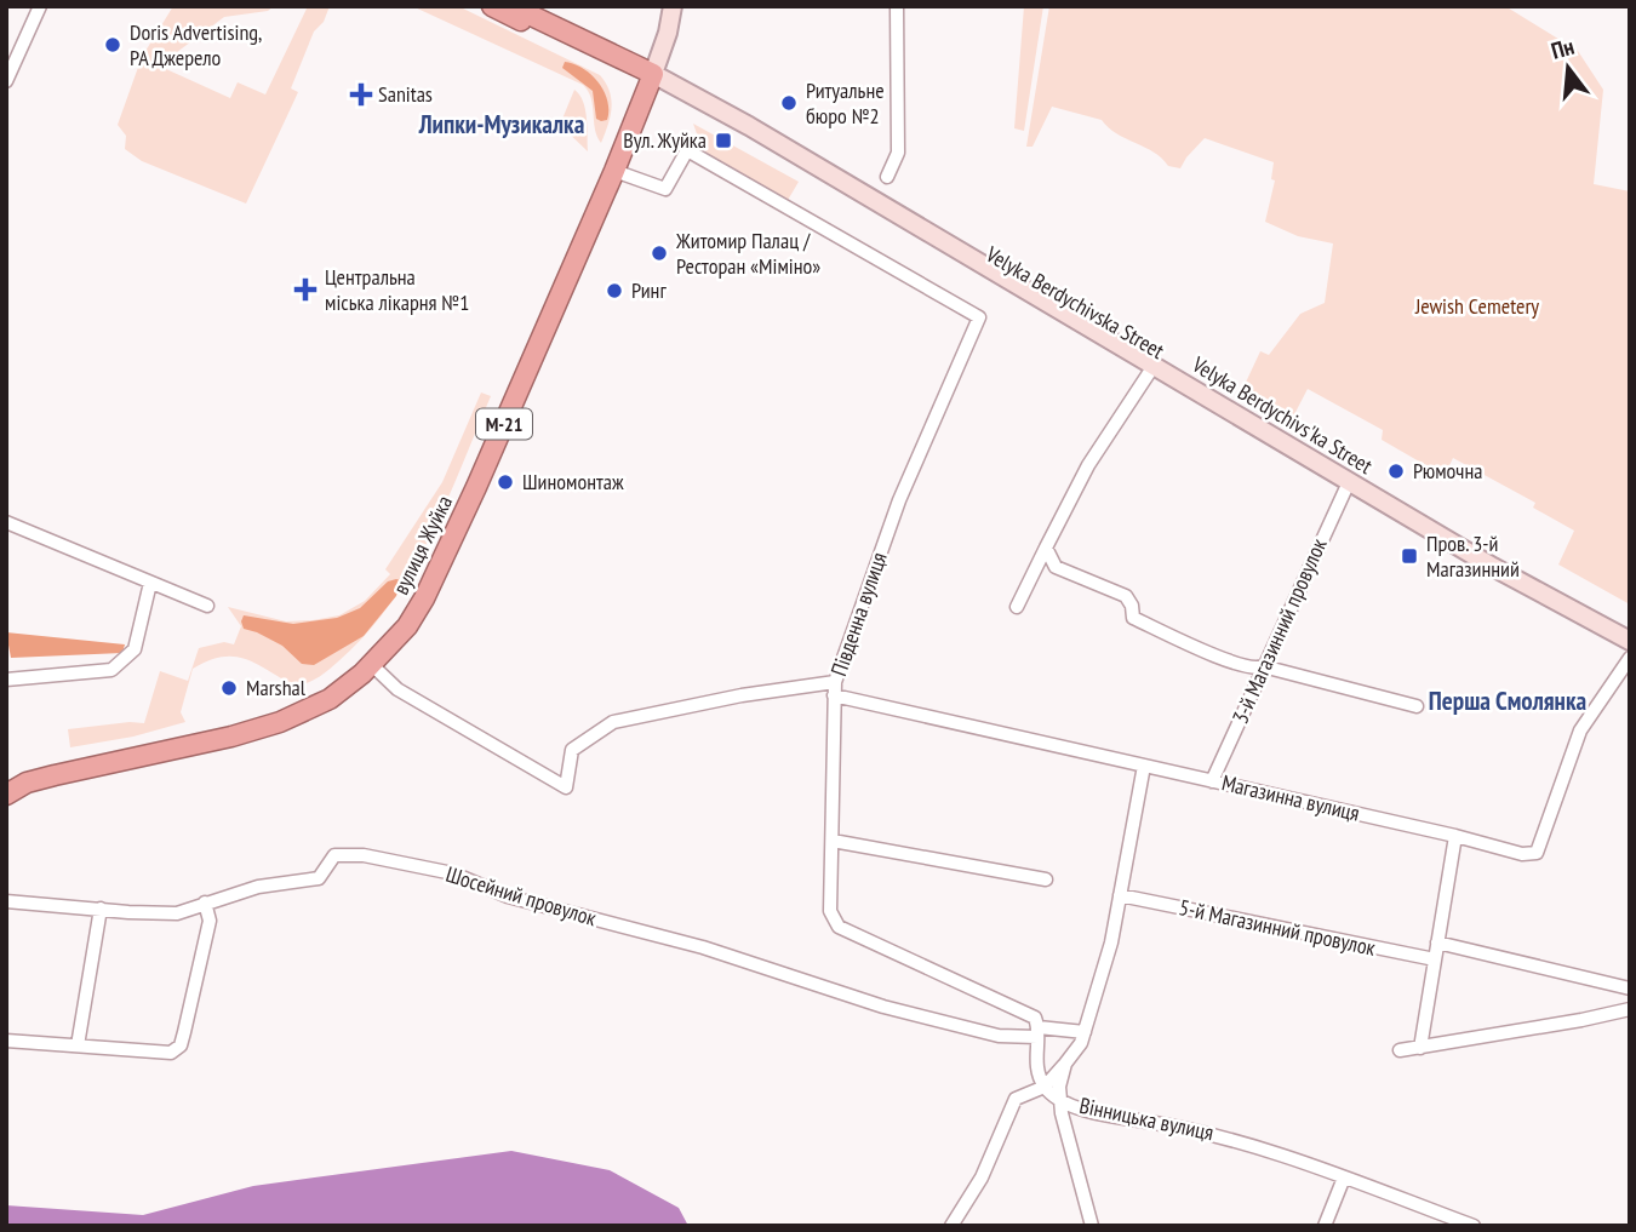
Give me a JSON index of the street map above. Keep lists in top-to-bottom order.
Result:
{
  "streets": {
    "highway": [
      "Velyka Berdychivska Street",
      "Velyka Berdychivs'ka Street",
      "М-21",
      "вулиця Жуйка"
    ],
    "street": [
      "Південна вулиця",
      "3-й Магазинний провулок",
      "Магазинна вулиця",
      "Шосейний провулок",
      "5-й Магазинний провулок",
      "Вінницька вулиця"
    ]
  },
  "crossings": [
    ["Velyka Berdychivska Street", "Velyka Berdychivs'ka Street"],
    ["Velyka Berdychivska Street", "вулиця Жуйка"],
    ["Velyka Berdychivska Street", "3-й Магазинний провулок"],
    ["Velyka Berdychivs'ka Street", "вулиця Жуйка"],
    ["Velyka Berdychivs'ka Street", "3-й Магазинний провулок"],
    ["вулиця Жуйка", "Південна вулиця"],
    ["Південна вулиця", "Магазинна вулиця"],
    ["Південна вулиця", "Шосейний провулок"],
    ["3-й Магазинний провулок", "Магазинна вулиця"]
  ],
  "districts": ["Липки-Музикалка", "Перша Смолянка"],
  "parks": ["Jewish Cemetery"],
  "places": {
    "other": [
      "Doris Advertising, РА Джерело",
      "Ритуальне бюро №2",
      "Житомир Палац / Ресторан «Міміно»",
      "Ринг",
      "Рюмочна",
      "Шиномонтаж",
      "Marshal"
    ],
    "health": ["Sanitas", "Центральна міська лікарня №1"],
    "transit": ["Вул. Жуйка", "Пров. 3-й Магазинний"]
  },
  "north": "top"
}
